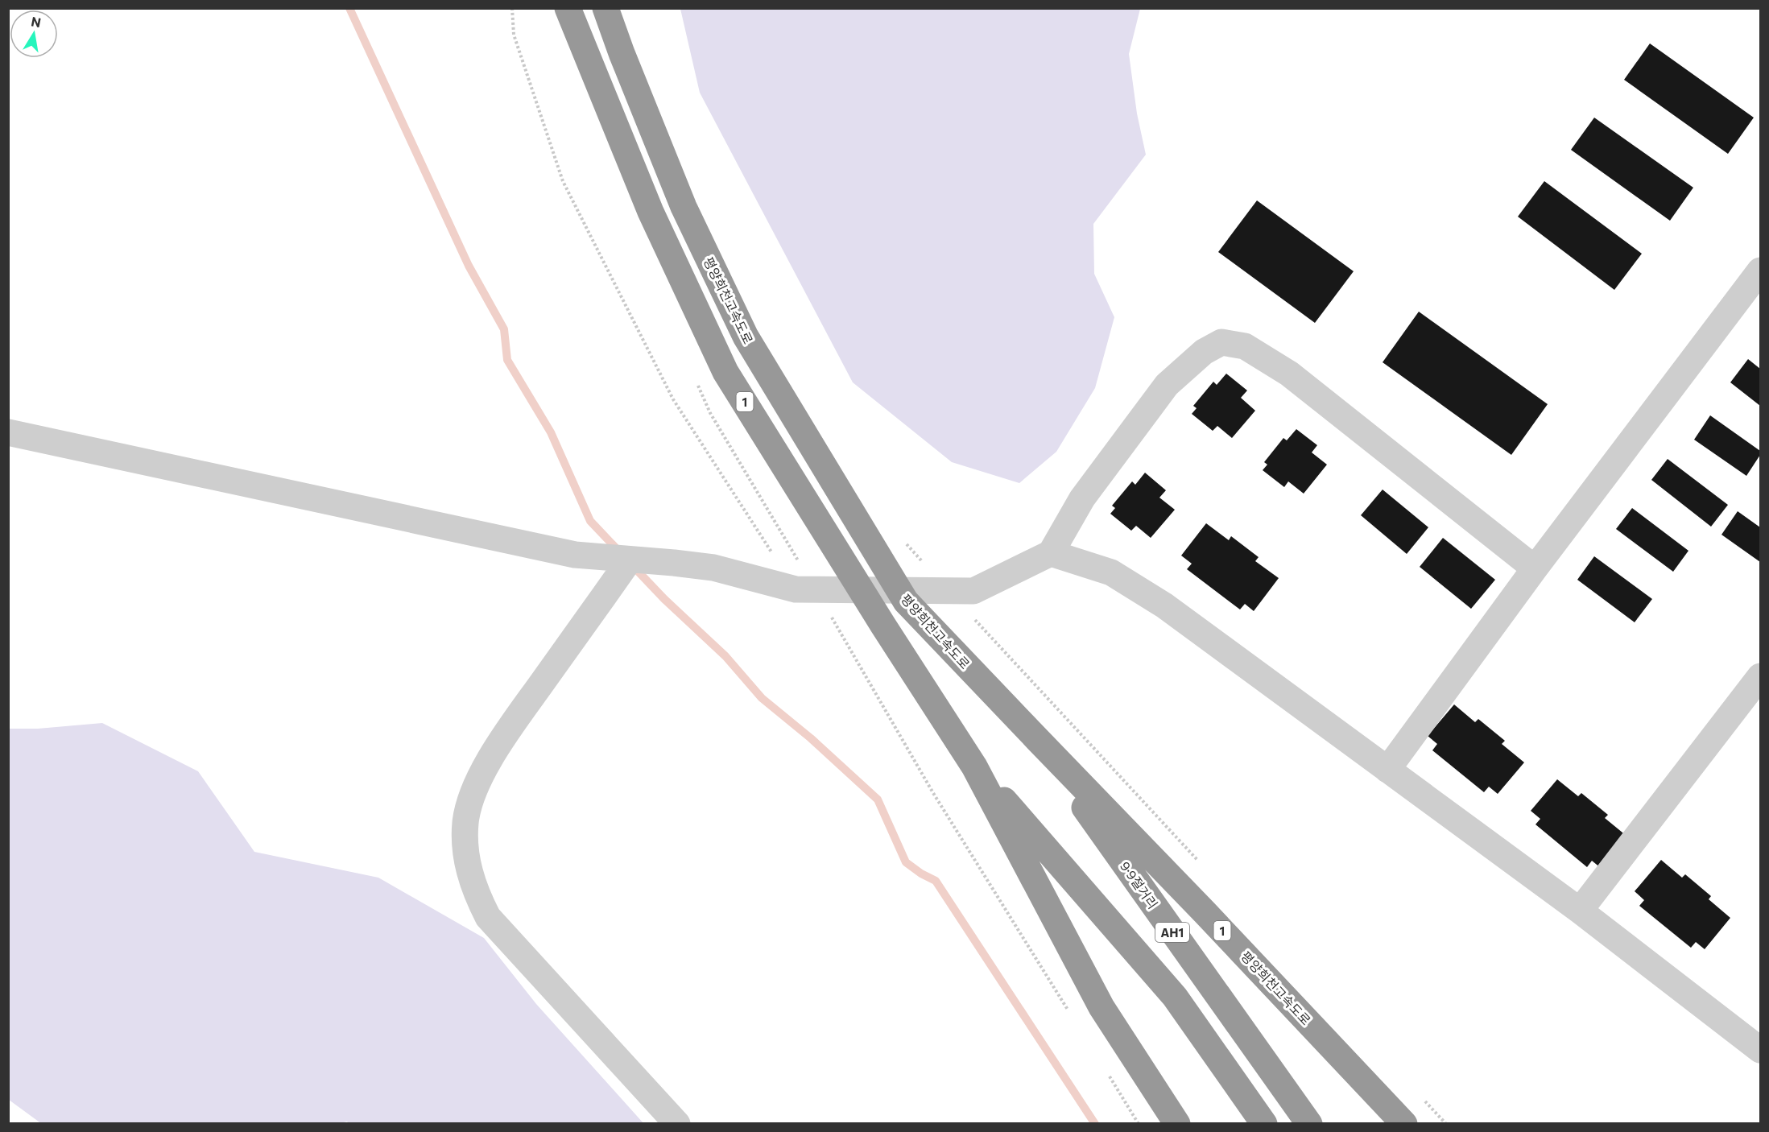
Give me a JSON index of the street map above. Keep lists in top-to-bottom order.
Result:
{
  "streets": {
    "highway": [
      "평양희천고속도로",
      "1",
      "9·9절거리",
      "AH1"
    ]
  },
  "crossings": [
    ["평양희천고속도로", "9·9절거리"]
  ],
  "north": "top"
}
